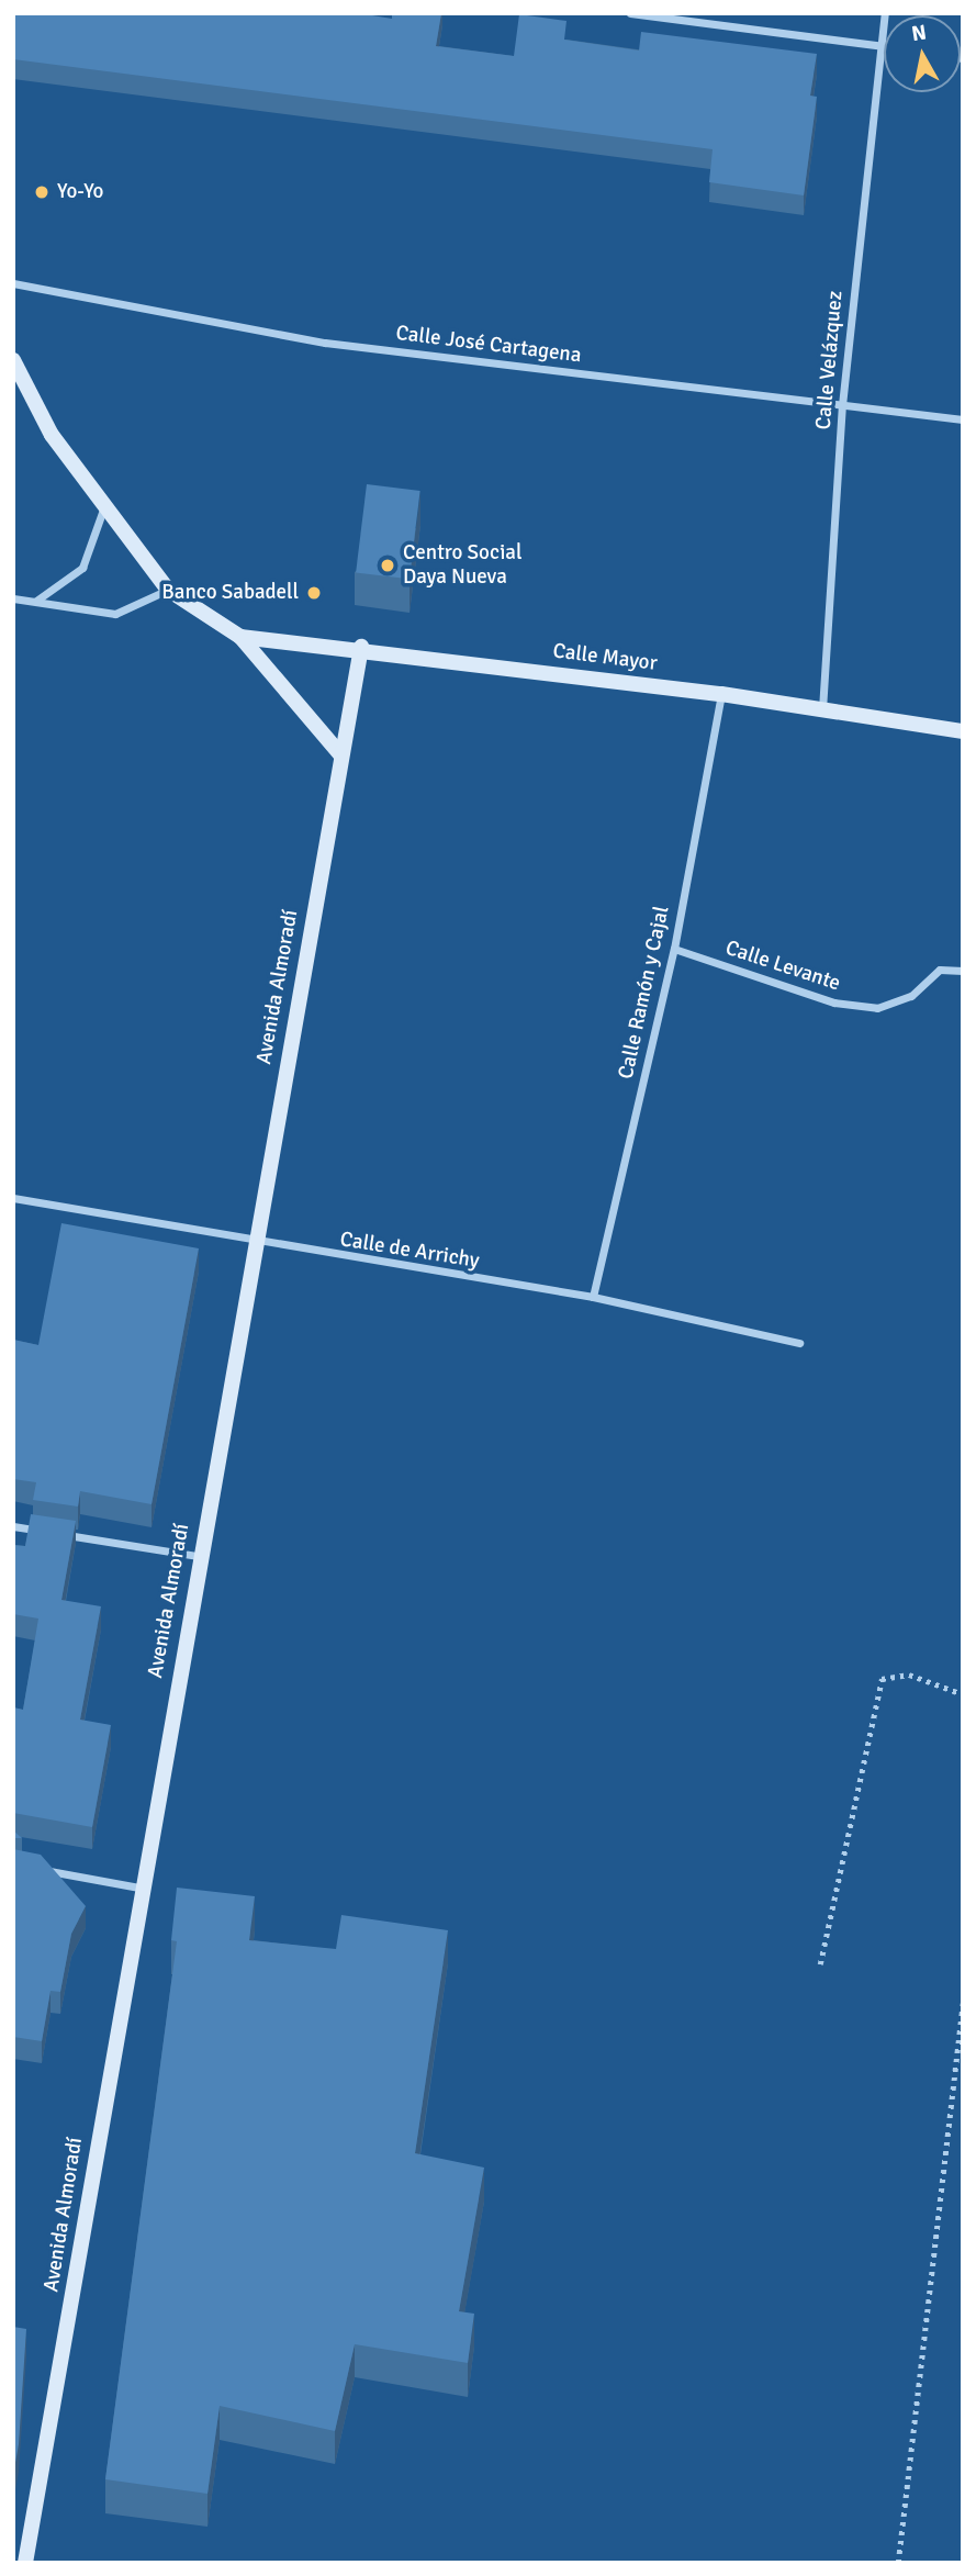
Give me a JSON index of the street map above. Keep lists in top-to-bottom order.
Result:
{
  "streets": {
    "street": [
      "Calle José Cartagena",
      "Calle Velázquez",
      "Calle Mayor",
      "Calle Levante",
      "Avenida Almoradí",
      "Calle Ramón y Cajal",
      "Calle de Arrichy"
    ]
  },
  "crossings": [
    ["Calle José Cartagena", "Calle Velázquez"],
    ["Calle Velázquez", "Calle Mayor"],
    ["Calle Mayor", "Avenida Almoradí"],
    ["Calle Mayor", "Calle Ramón y Cajal"],
    ["Calle Levante", "Calle Ramón y Cajal"],
    ["Avenida Almoradí", "Calle de Arrichy"],
    ["Calle Ramón y Cajal", "Calle de Arrichy"]
  ],
  "places": ["Yo-Yo", "Centro Social Daya Nueva", "Banco Sabadell"],
  "north": "top"
}
